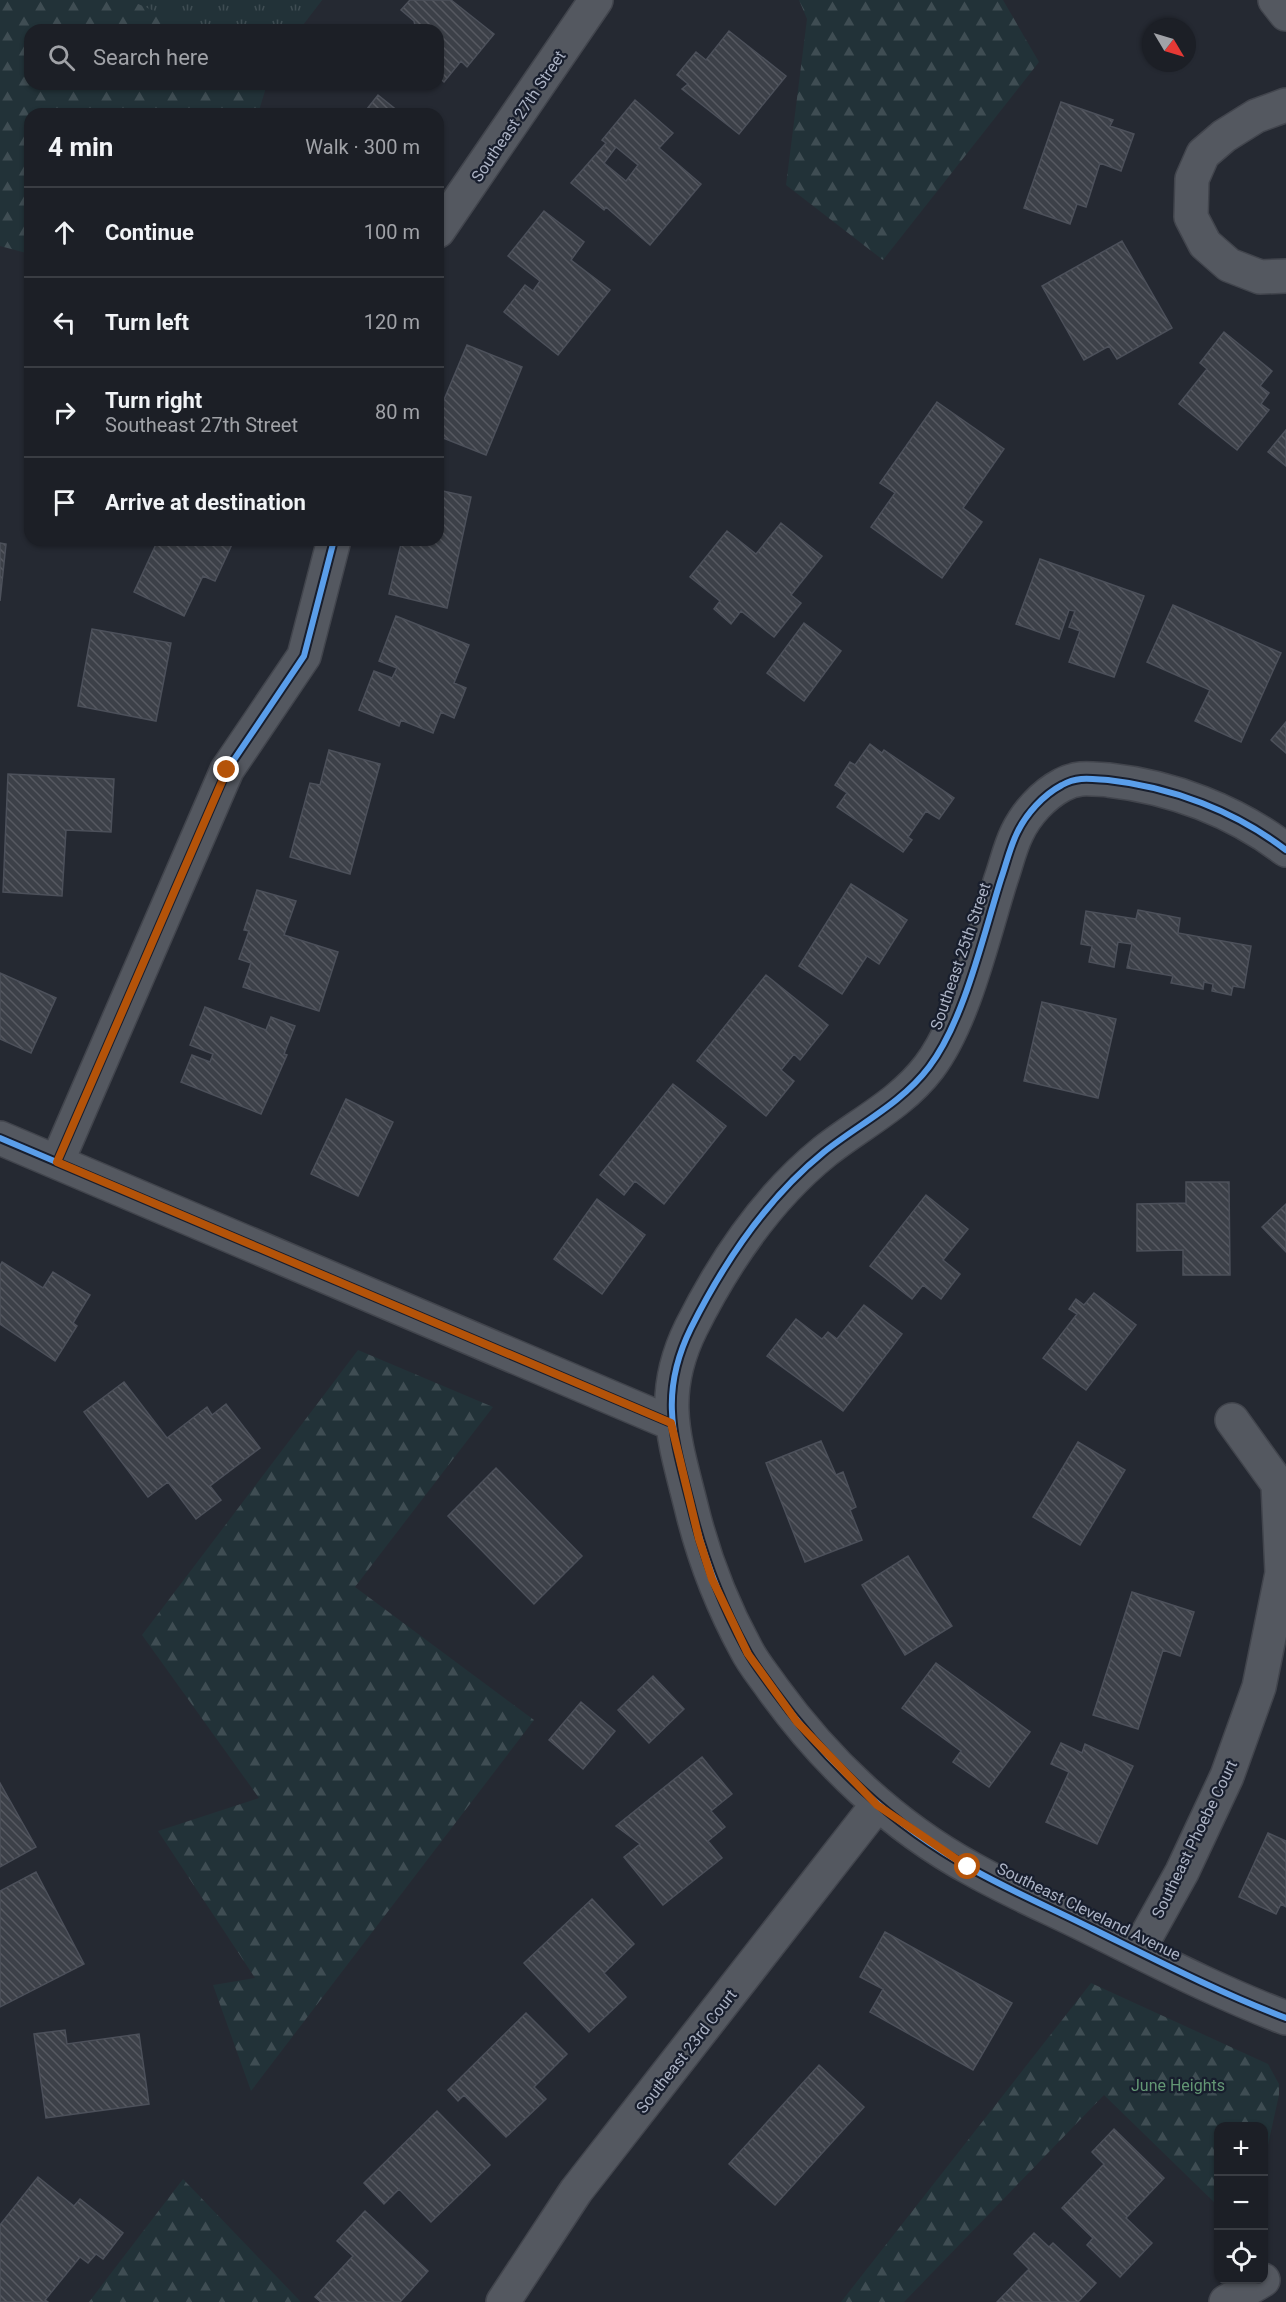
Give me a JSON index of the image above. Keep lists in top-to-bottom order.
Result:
{
  "streets": {
    "street": [
      "Southeast 27th Street",
      "Southeast 25th Street",
      "Southeast Phoebe Court",
      "Southeast Cleveland Avenue",
      "Southeast 23rd Court"
    ]
  },
  "crossings": [
    ["Southeast 25th Street", "Southeast Cleveland Avenue"],
    ["Southeast Phoebe Court", "Southeast Cleveland Avenue"],
    ["Southeast Cleveland Avenue", "Southeast 23rd Court"]
  ],
  "parks": ["June Heights"],
  "north": "bottom right",
  "page": {
    "search": "Search here",
    "heading": ["4 min", "Walk · 300 m"],
    "list": [
      ["Continue", "100 m"],
      ["Turn left", "120 m"],
      ["Turn right", "Southeast 27th Street", "80 m"],
      "Arrive at destination"
    ],
    "map_buttons": ["+", "−"]
  }
}
